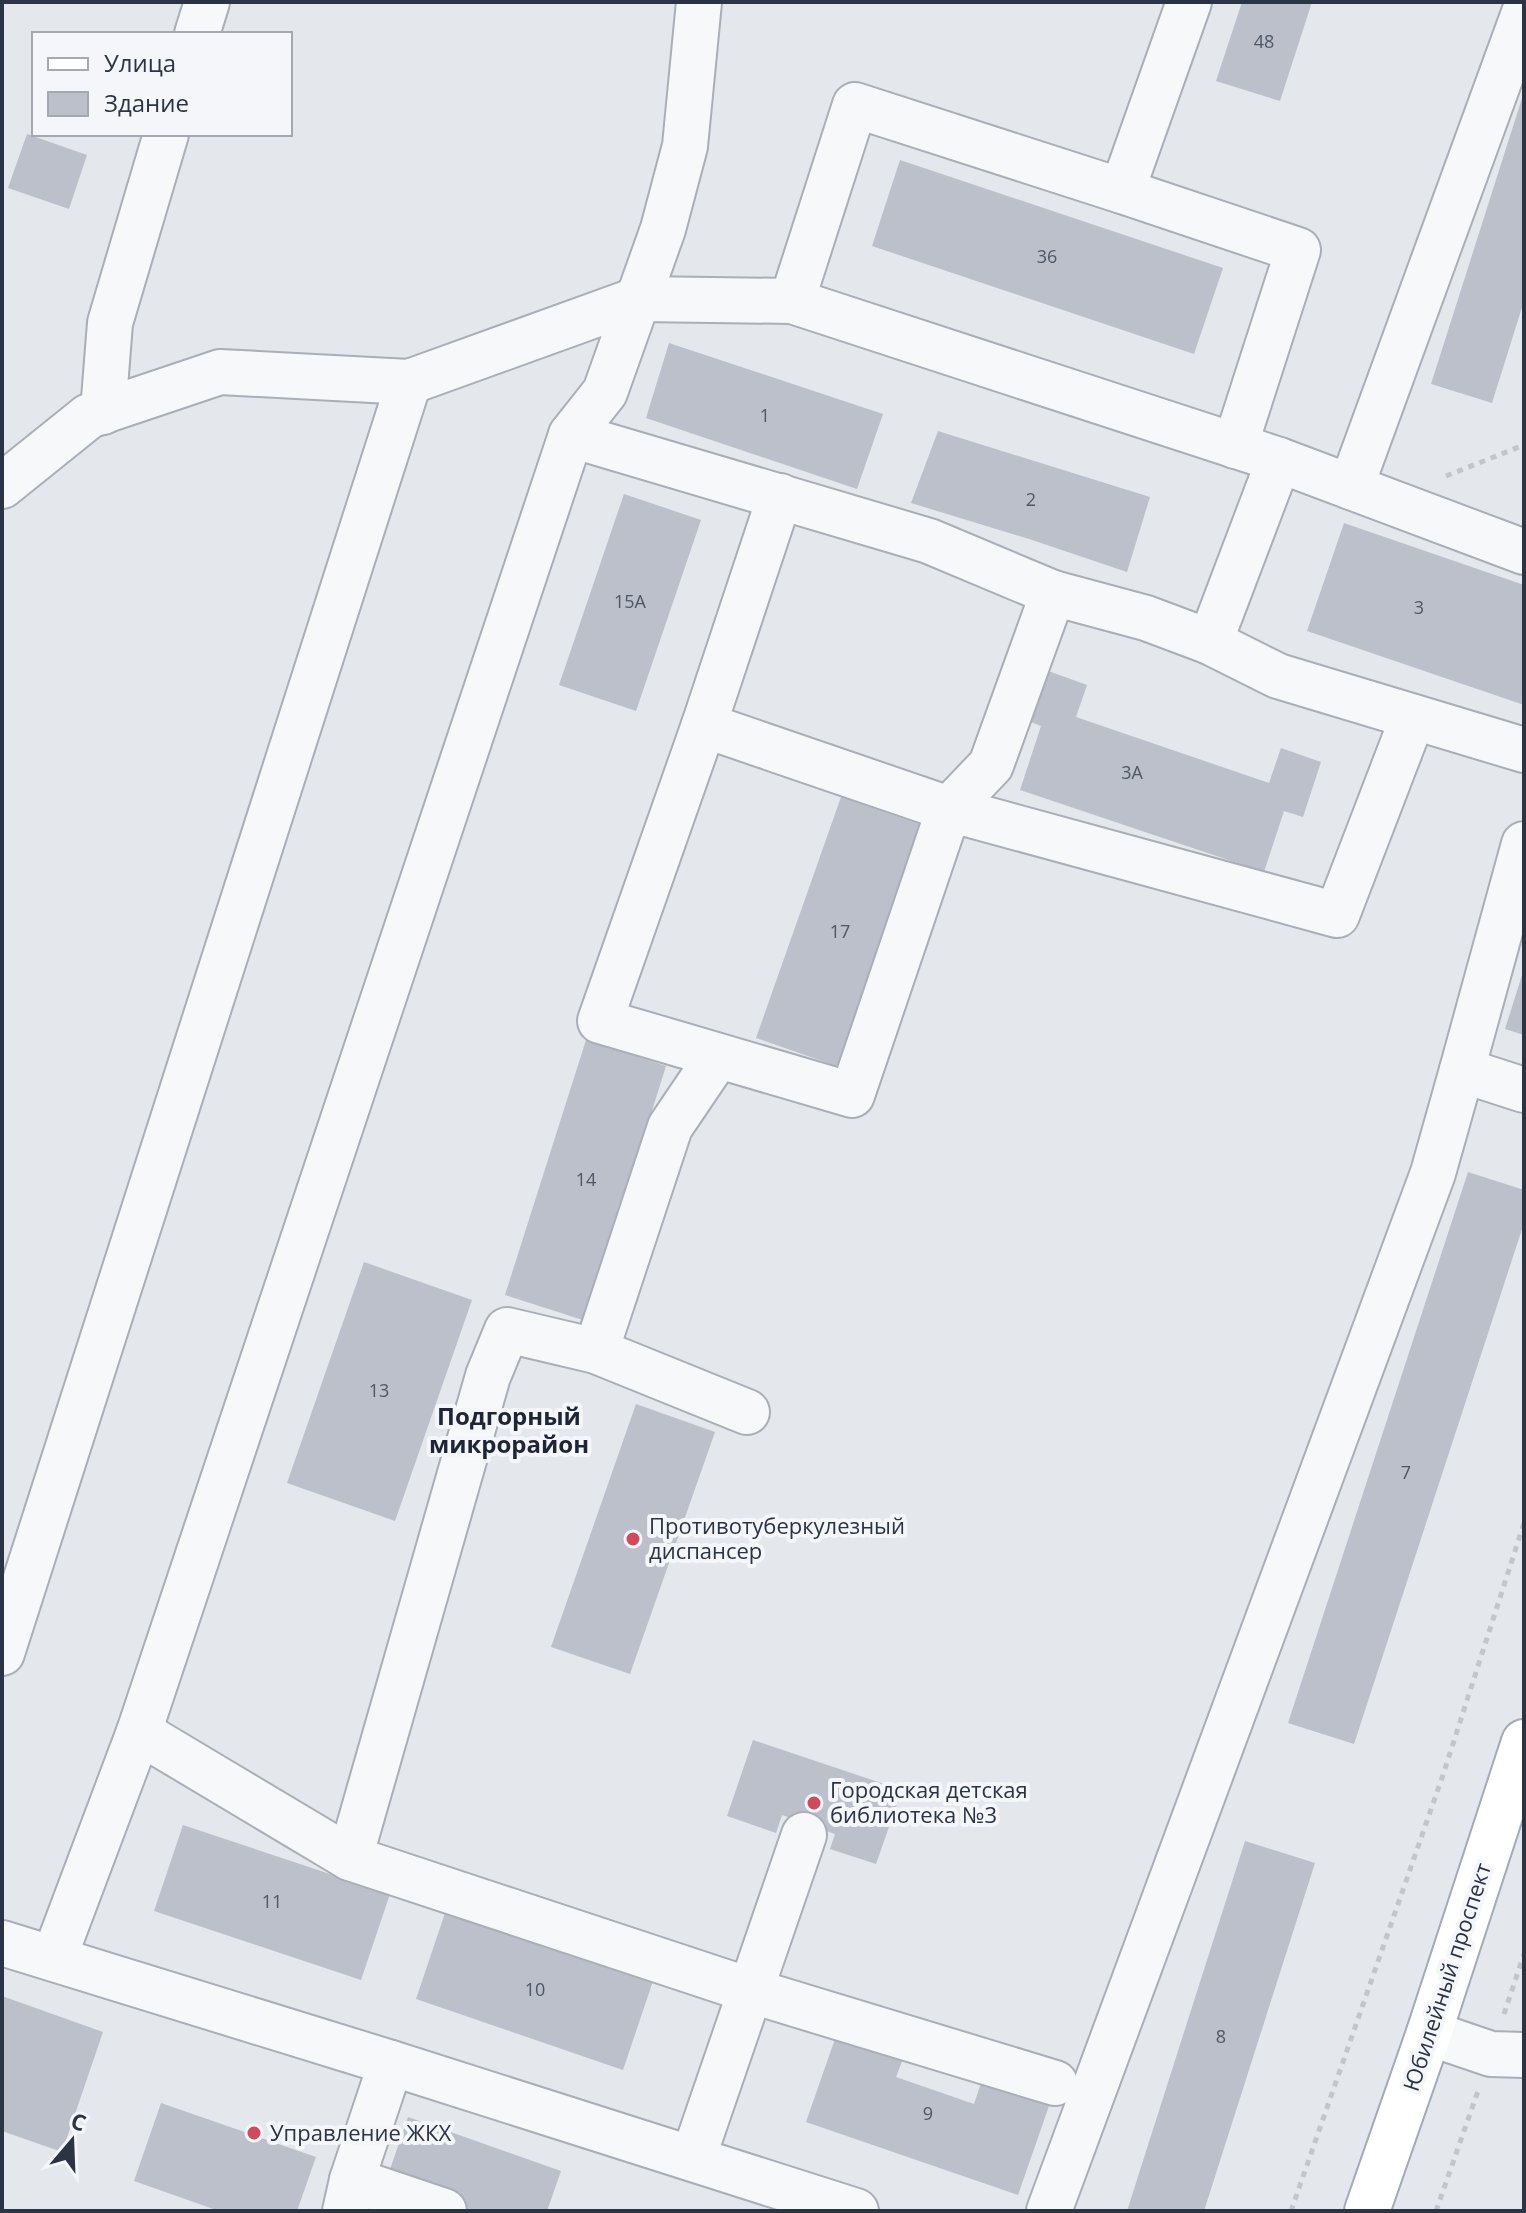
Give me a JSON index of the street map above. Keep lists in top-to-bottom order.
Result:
{
  "streets": {
    "main road": ["Юбилейный проспект"]
  },
  "districts": ["Подгорный микрорайон"],
  "places": ["Противотуберкулезный диспансер", "Городская детская библиотека №3", "Управление ЖКХ"],
  "house_numbers": [
    "48",
    "36",
    "1",
    "2",
    "15А",
    "3",
    "3А",
    "17",
    "14",
    "13",
    "7",
    "11",
    "10",
    "8",
    "9"
  ],
  "legend": ["Улица", "Здание"],
  "north": "top"
}
